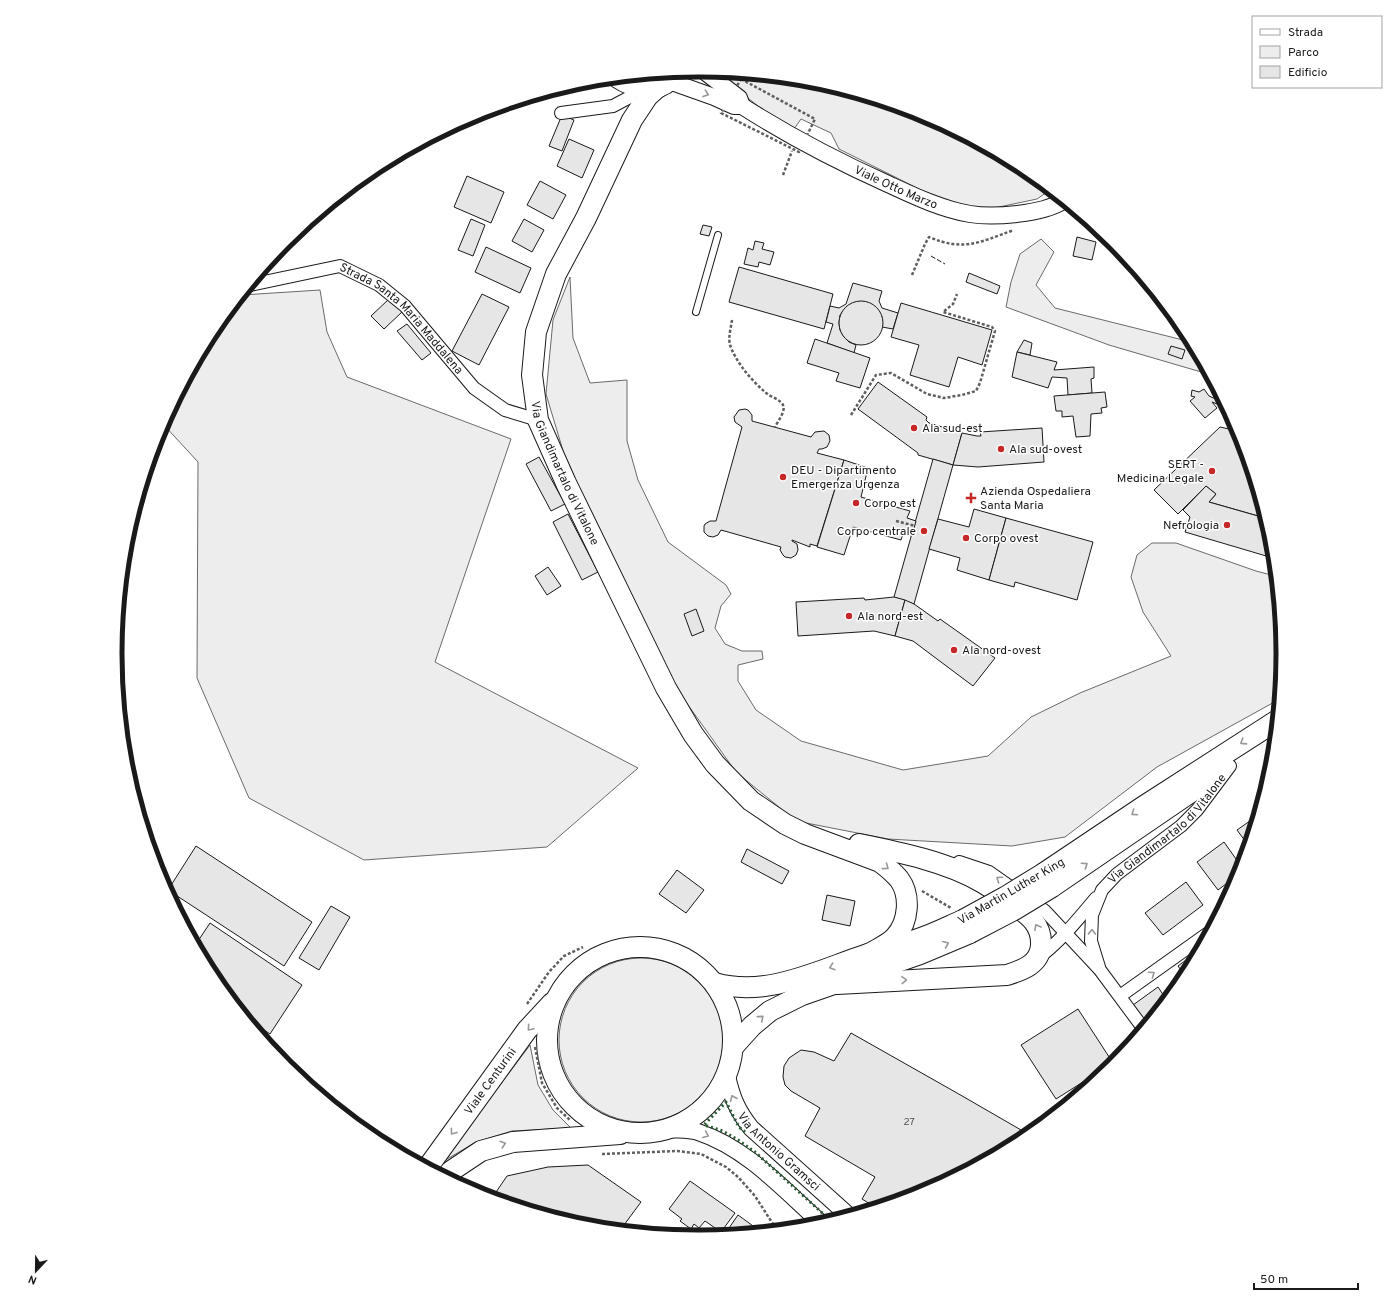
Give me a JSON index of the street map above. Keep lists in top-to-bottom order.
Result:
{
  "streets": {
    "main road": ["Via Giandimartalo di Vitalone", "Via Martin Luther King", "Viale Centurini"],
    "street": ["Viale Otto Marzo", "Strada Santa Maria Maddalena", "Via Antonio Gramsci"]
  },
  "crossings": [
    ["Viale Otto Marzo", "Via Giandimartalo di Vitalone"],
    ["Strada Santa Maria Maddalena", "Via Giandimartalo di Vitalone"],
    ["Via Giandimartalo di Vitalone", "Via Martin Luther King"]
  ],
  "one_way": ["Viale Centurini"],
  "places": {
    "other": [
      "Ala sud-est",
      "Ala sud-ovest",
      "SERT - Medicina Legale",
      "DEU - Dipartimento Emergenza Urgenza",
      "Corpo est",
      "Nefrologia",
      "Corpo centrale",
      "Corpo ovest",
      "Ala nord-est",
      "Ala nord-ovest"
    ],
    "health": ["Azienda Ospedaliera Santa Maria"]
  },
  "house_numbers": ["27"],
  "legend": ["Strada", "Parco", "Edificio"],
  "scale_bar": "50 m",
  "north": "bottom"
}
